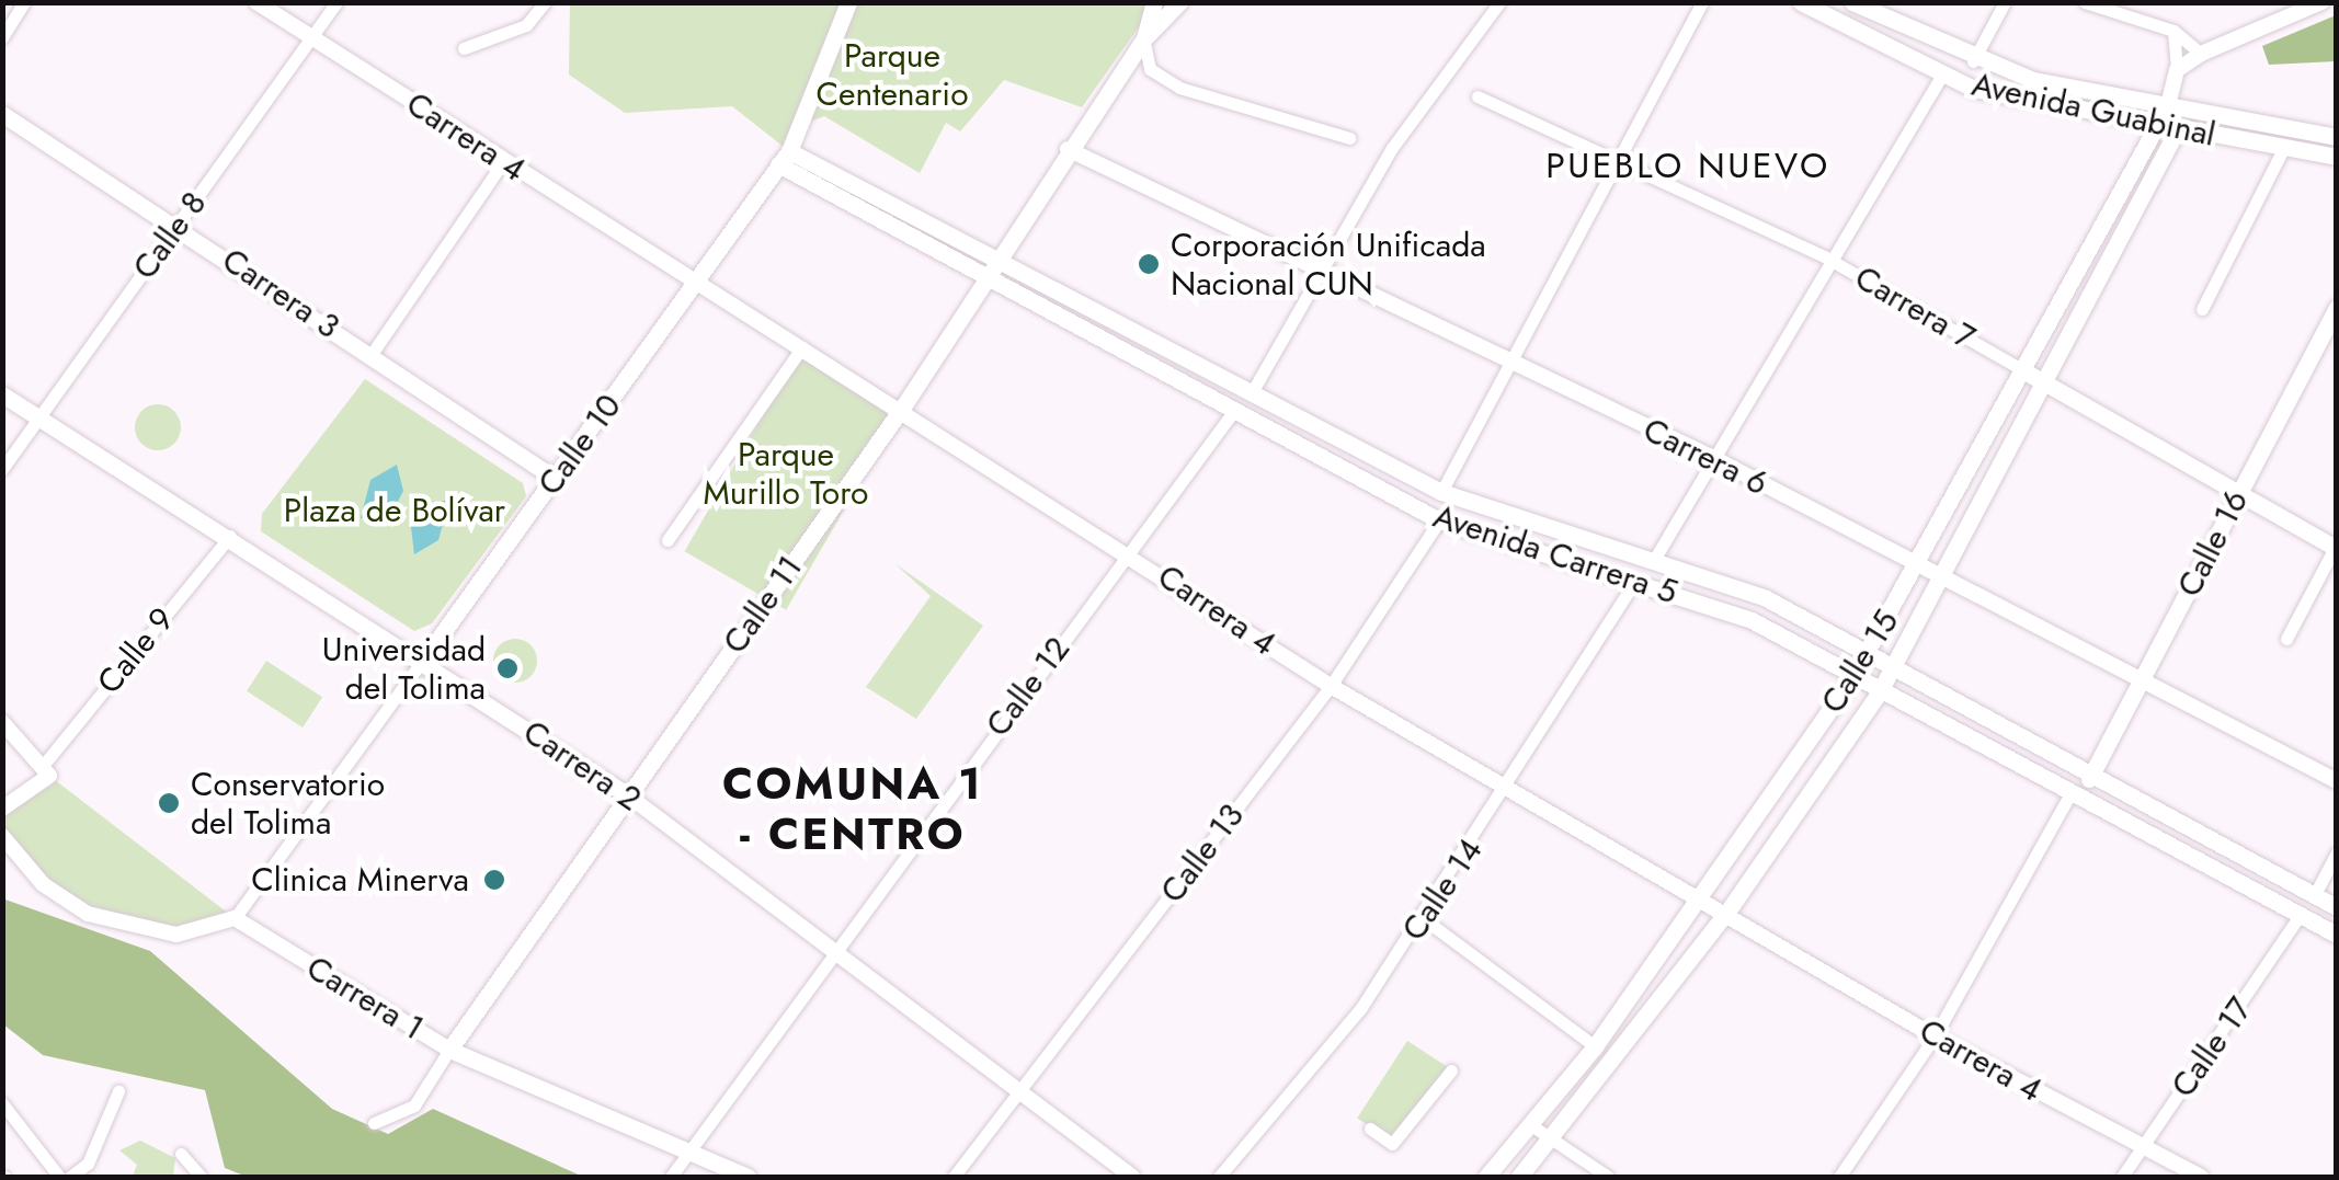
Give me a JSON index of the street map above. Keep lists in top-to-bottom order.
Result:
{
  "streets": {
    "main road": [
      "Avenida Guabinal",
      "Carrera 3",
      "Carrera 7",
      "Calle 10",
      "Calle 16",
      "Avenida Carrera 5",
      "Calle 11",
      "Calle 15",
      "Carrera 2",
      "Carrera 1"
    ],
    "street": [
      "Carrera 4",
      "Calle 8",
      "Carrera 6",
      "Calle 9",
      "Calle 12",
      "Calle 13",
      "Calle 14",
      "Calle 17"
    ]
  },
  "crossings": [
    ["Avenida Guabinal", "Calle 15"],
    ["Carrera 4", "Calle 8"],
    ["Carrera 4", "Calle 10"],
    ["Carrera 4", "Calle 11"],
    ["Carrera 4", "Calle 15"],
    ["Carrera 4", "Calle 12"],
    ["Carrera 4", "Calle 13"],
    ["Carrera 4", "Calle 14"],
    ["Carrera 4", "Calle 17"],
    ["Calle 8", "Carrera 3"],
    ["Calle 8", "Carrera 2"],
    ["Carrera 3", "Calle 10"],
    ["Carrera 7", "Calle 16"],
    ["Carrera 7", "Calle 15"],
    ["Calle 10", "Avenida Carrera 5"],
    ["Calle 10", "Carrera 2"],
    ["Calle 10", "Carrera 1"],
    ["Carrera 6", "Calle 16"],
    ["Carrera 6", "Calle 11"],
    ["Carrera 6", "Calle 15"],
    ["Calle 16", "Avenida Carrera 5"],
    ["Avenida Carrera 5", "Calle 11"],
    ["Avenida Carrera 5", "Calle 15"],
    ["Avenida Carrera 5", "Calle 12"],
    ["Avenida Carrera 5", "Calle 13"],
    ["Avenida Carrera 5", "Calle 14"],
    ["Avenida Carrera 5", "Calle 17"],
    ["Calle 11", "Carrera 2"],
    ["Calle 11", "Carrera 1"],
    ["Calle 9", "Carrera 2"],
    ["Calle 12", "Carrera 2"],
    ["Calle 12", "Carrera 1"],
    ["Carrera 2", "Calle 13"]
  ],
  "districts": ["PUEBLO NUEVO", "COMUNA 1 - CENTRO"],
  "parks": ["Parque Centenario", "Parque Murillo Toro", "Plaza de Bolívar"],
  "places": [
    "Corporación Unificada Nacional CUN",
    "Universidad del Tolima",
    "Conservatorio del Tolima",
    "Clinica Minerva"
  ]
}
